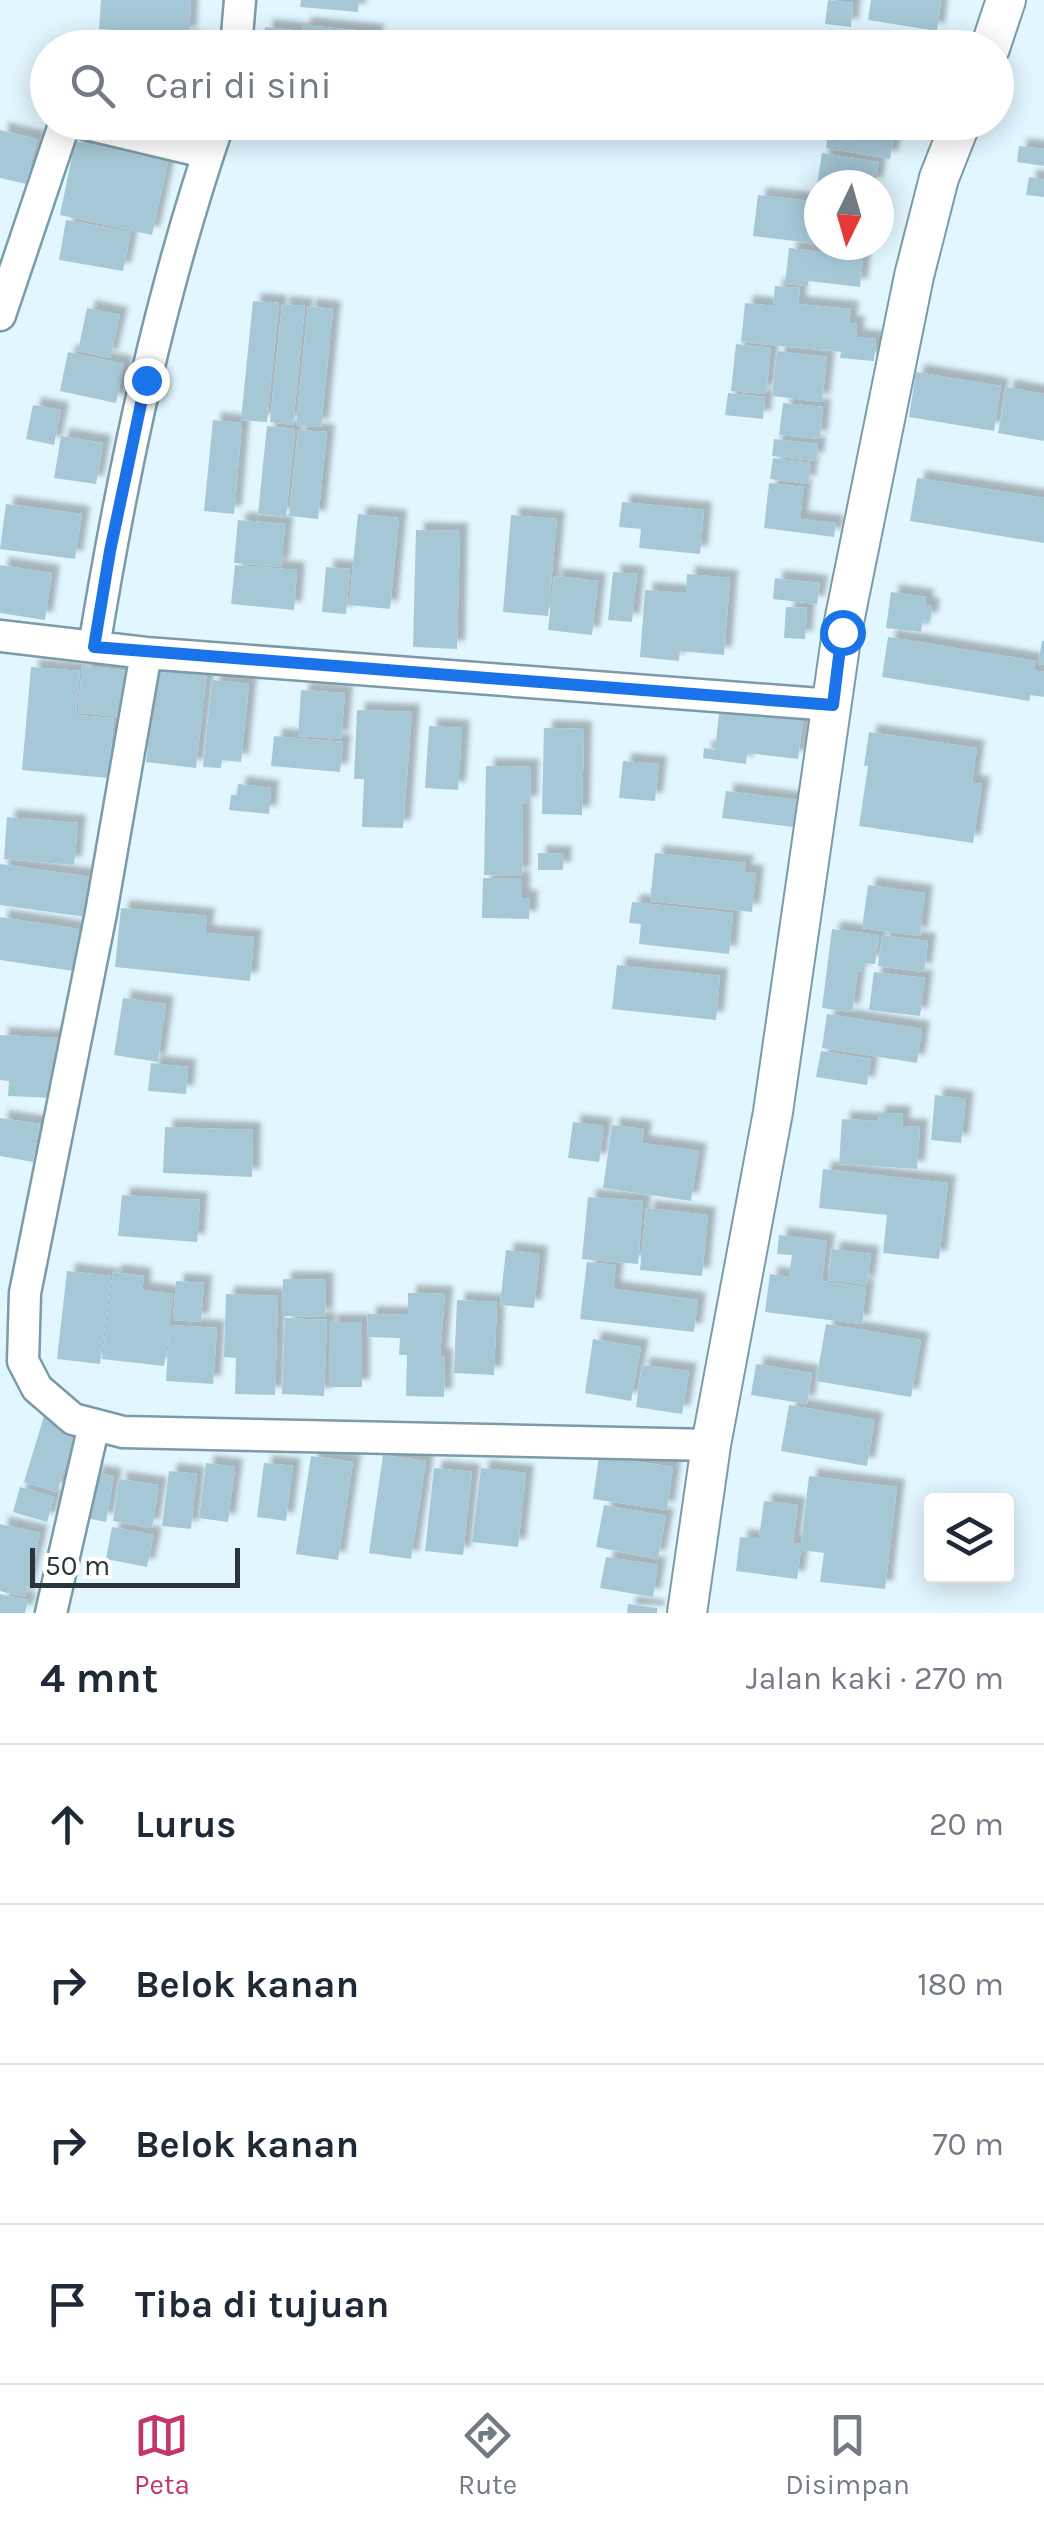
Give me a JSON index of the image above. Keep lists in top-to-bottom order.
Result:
{
  "scale_bar": "50 m",
  "north": "bottom",
  "page": {
    "search": "Cari di sini",
    "scale": "50 m",
    "heading": ["4 mnt", "Jalan kaki · 270 m"],
    "list": [
      ["Lurus", "20 m"],
      ["Belok kanan", "180 m"],
      ["Belok kanan", "70 m"],
      "Tiba di tujuan"
    ],
    "nav": ["Peta", "Rute", "Disimpan"]
  }
}
